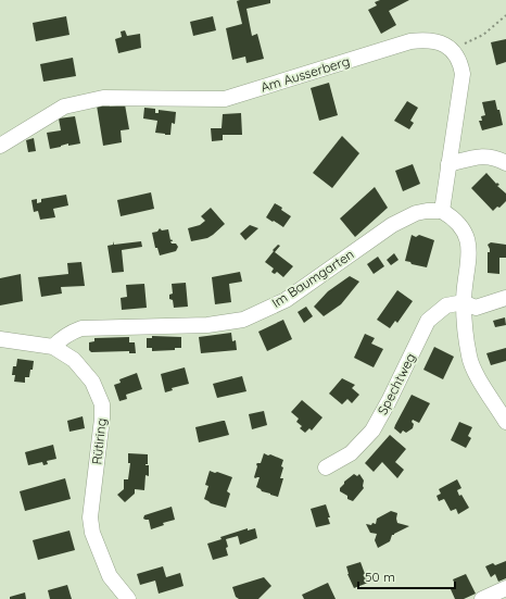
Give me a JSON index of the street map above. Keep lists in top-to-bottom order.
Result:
{
  "streets": {
    "street": [
      "Am Ausserberg",
      "Im Baumgarten",
      "Spechtweg",
      "Rütiring"
    ]
  },
  "crossings": [
    ["Im Baumgarten", "Rütiring"]
  ],
  "scale_bar": "50 m"
}
